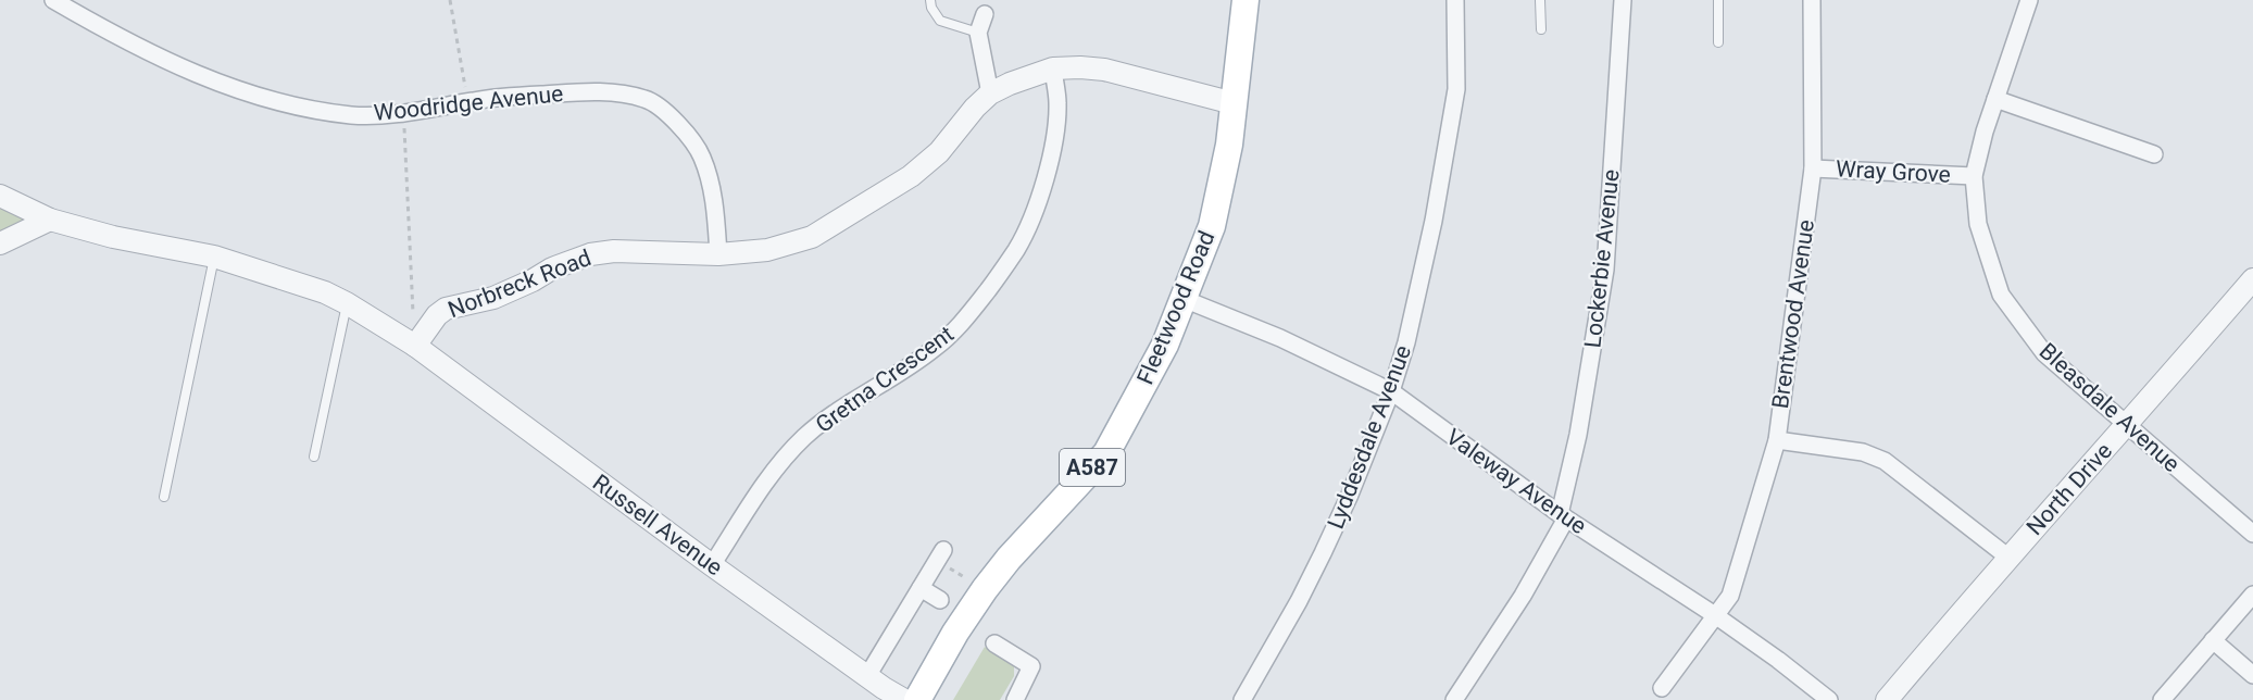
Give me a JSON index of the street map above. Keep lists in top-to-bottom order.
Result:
{
  "streets": {
    "main road": ["Fleetwood Road", "A587"],
    "street": [
      "Woodridge Avenue",
      "Wray Grove",
      "Lockerbie Avenue",
      "Norbreck Road",
      "Brentwood Avenue",
      "Gretna Crescent",
      "Bleasdale Avenue",
      "Lyddesdale Avenue",
      "Valeway Avenue",
      "North Drive",
      "Russell Avenue"
    ]
  },
  "crossings": [
    ["Woodridge Avenue", "Norbreck Road"],
    ["Wray Grove", "Brentwood Avenue"],
    ["Wray Grove", "Bleasdale Avenue"],
    ["Lockerbie Avenue", "Valeway Avenue"],
    ["Norbreck Road", "Fleetwood Road"],
    ["Norbreck Road", "Gretna Crescent"],
    ["Norbreck Road", "Russell Avenue"],
    ["Fleetwood Road", "Valeway Avenue"],
    ["Brentwood Avenue", "Valeway Avenue"],
    ["Gretna Crescent", "Russell Avenue"],
    ["Bleasdale Avenue", "North Drive"],
    ["Lyddesdale Avenue", "Valeway Avenue"]
  ]
}
